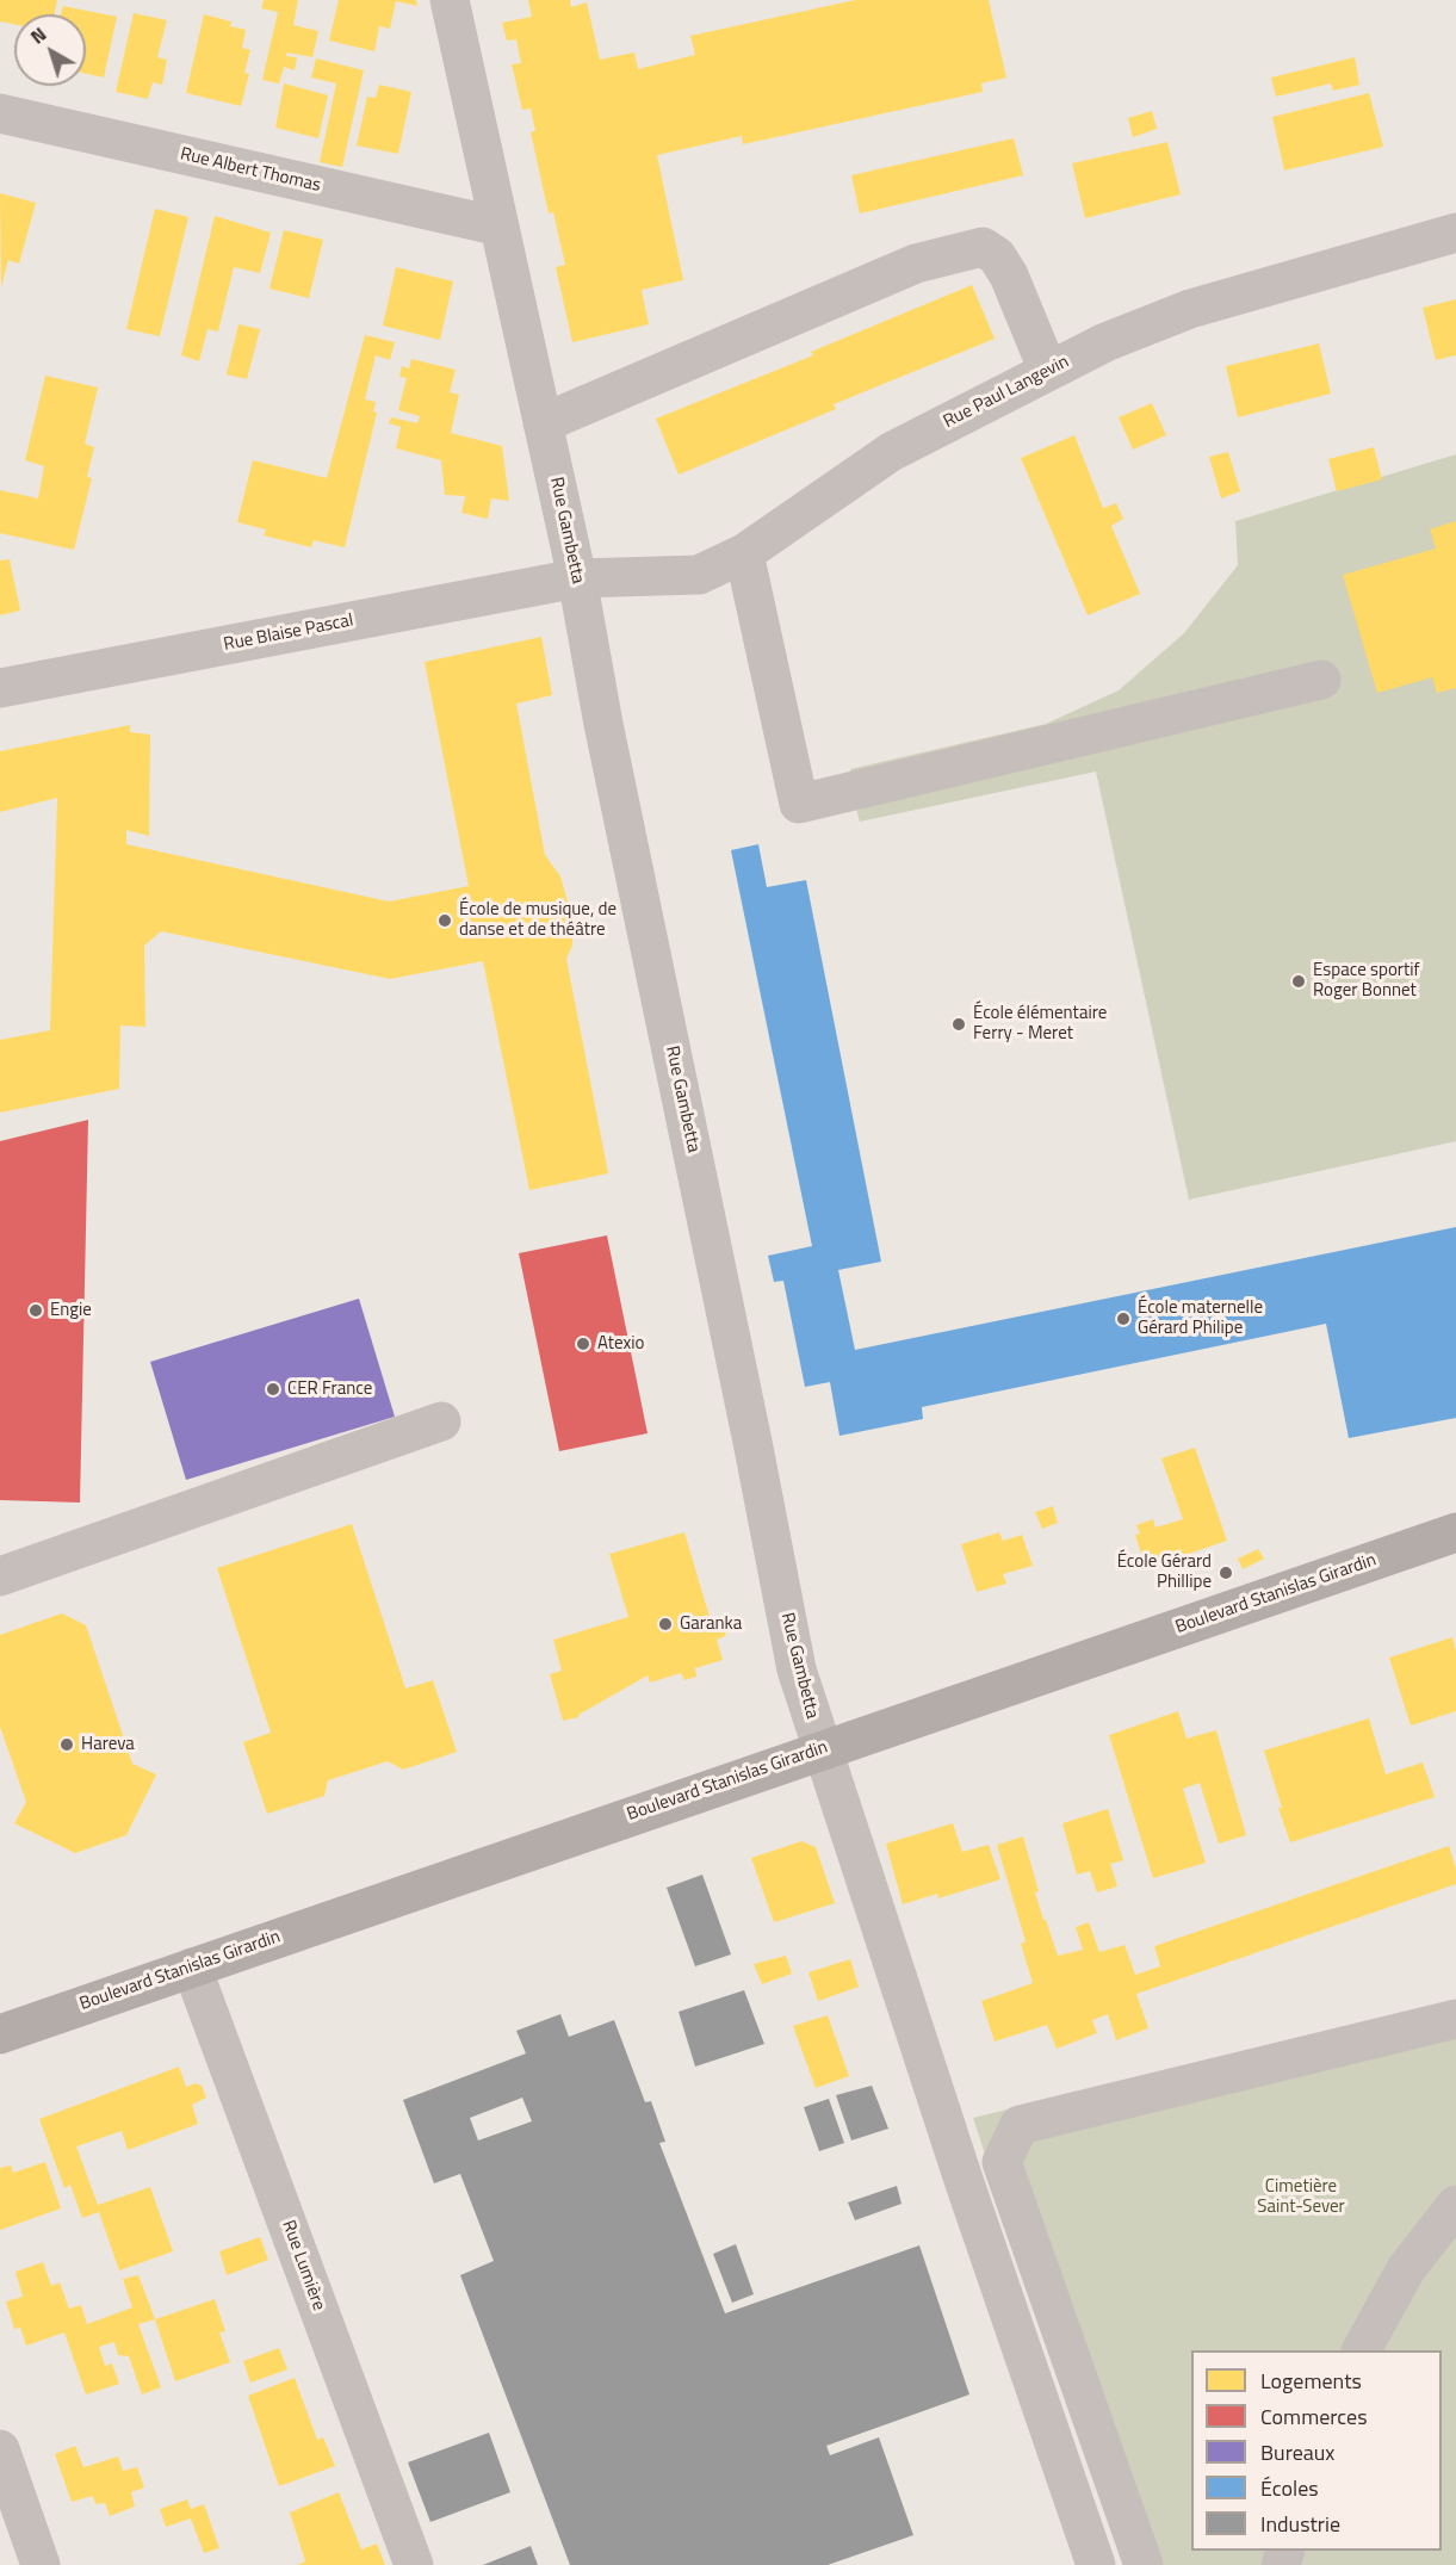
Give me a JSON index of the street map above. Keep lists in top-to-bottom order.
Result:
{
  "streets": {
    "main road": ["Boulevard Stanislas Girardin"],
    "street": [
      "Rue Albert Thomas",
      "Rue Paul Langevin",
      "Rue Gambetta",
      "Rue Blaise Pascal",
      "Rue Lumière"
    ]
  },
  "crossings": [
    ["Rue Albert Thomas", "Rue Gambetta"],
    ["Rue Paul Langevin", "Rue Gambetta"],
    ["Rue Paul Langevin", "Rue Blaise Pascal"],
    ["Rue Gambetta", "Rue Blaise Pascal"],
    ["Rue Gambetta", "Boulevard Stanislas Girardin"],
    ["Boulevard Stanislas Girardin", "Rue Lumière"]
  ],
  "parks": ["Cimetière Saint-Sever"],
  "places": [
    "École de musique, de danse et de théâtre",
    "Espace sportif Roger Bonnet",
    "École élémentaire Ferry - Meret",
    "Engie",
    "École maternelle Gérard Philipe",
    "Atexio",
    "CER France",
    "École Gérard Phillipe",
    "Garanka",
    "Hareva"
  ],
  "legend": [
    "Logements",
    "Commerces",
    "Bureaux",
    "Écoles",
    "Industrie"
  ],
  "north": "top left"
}
